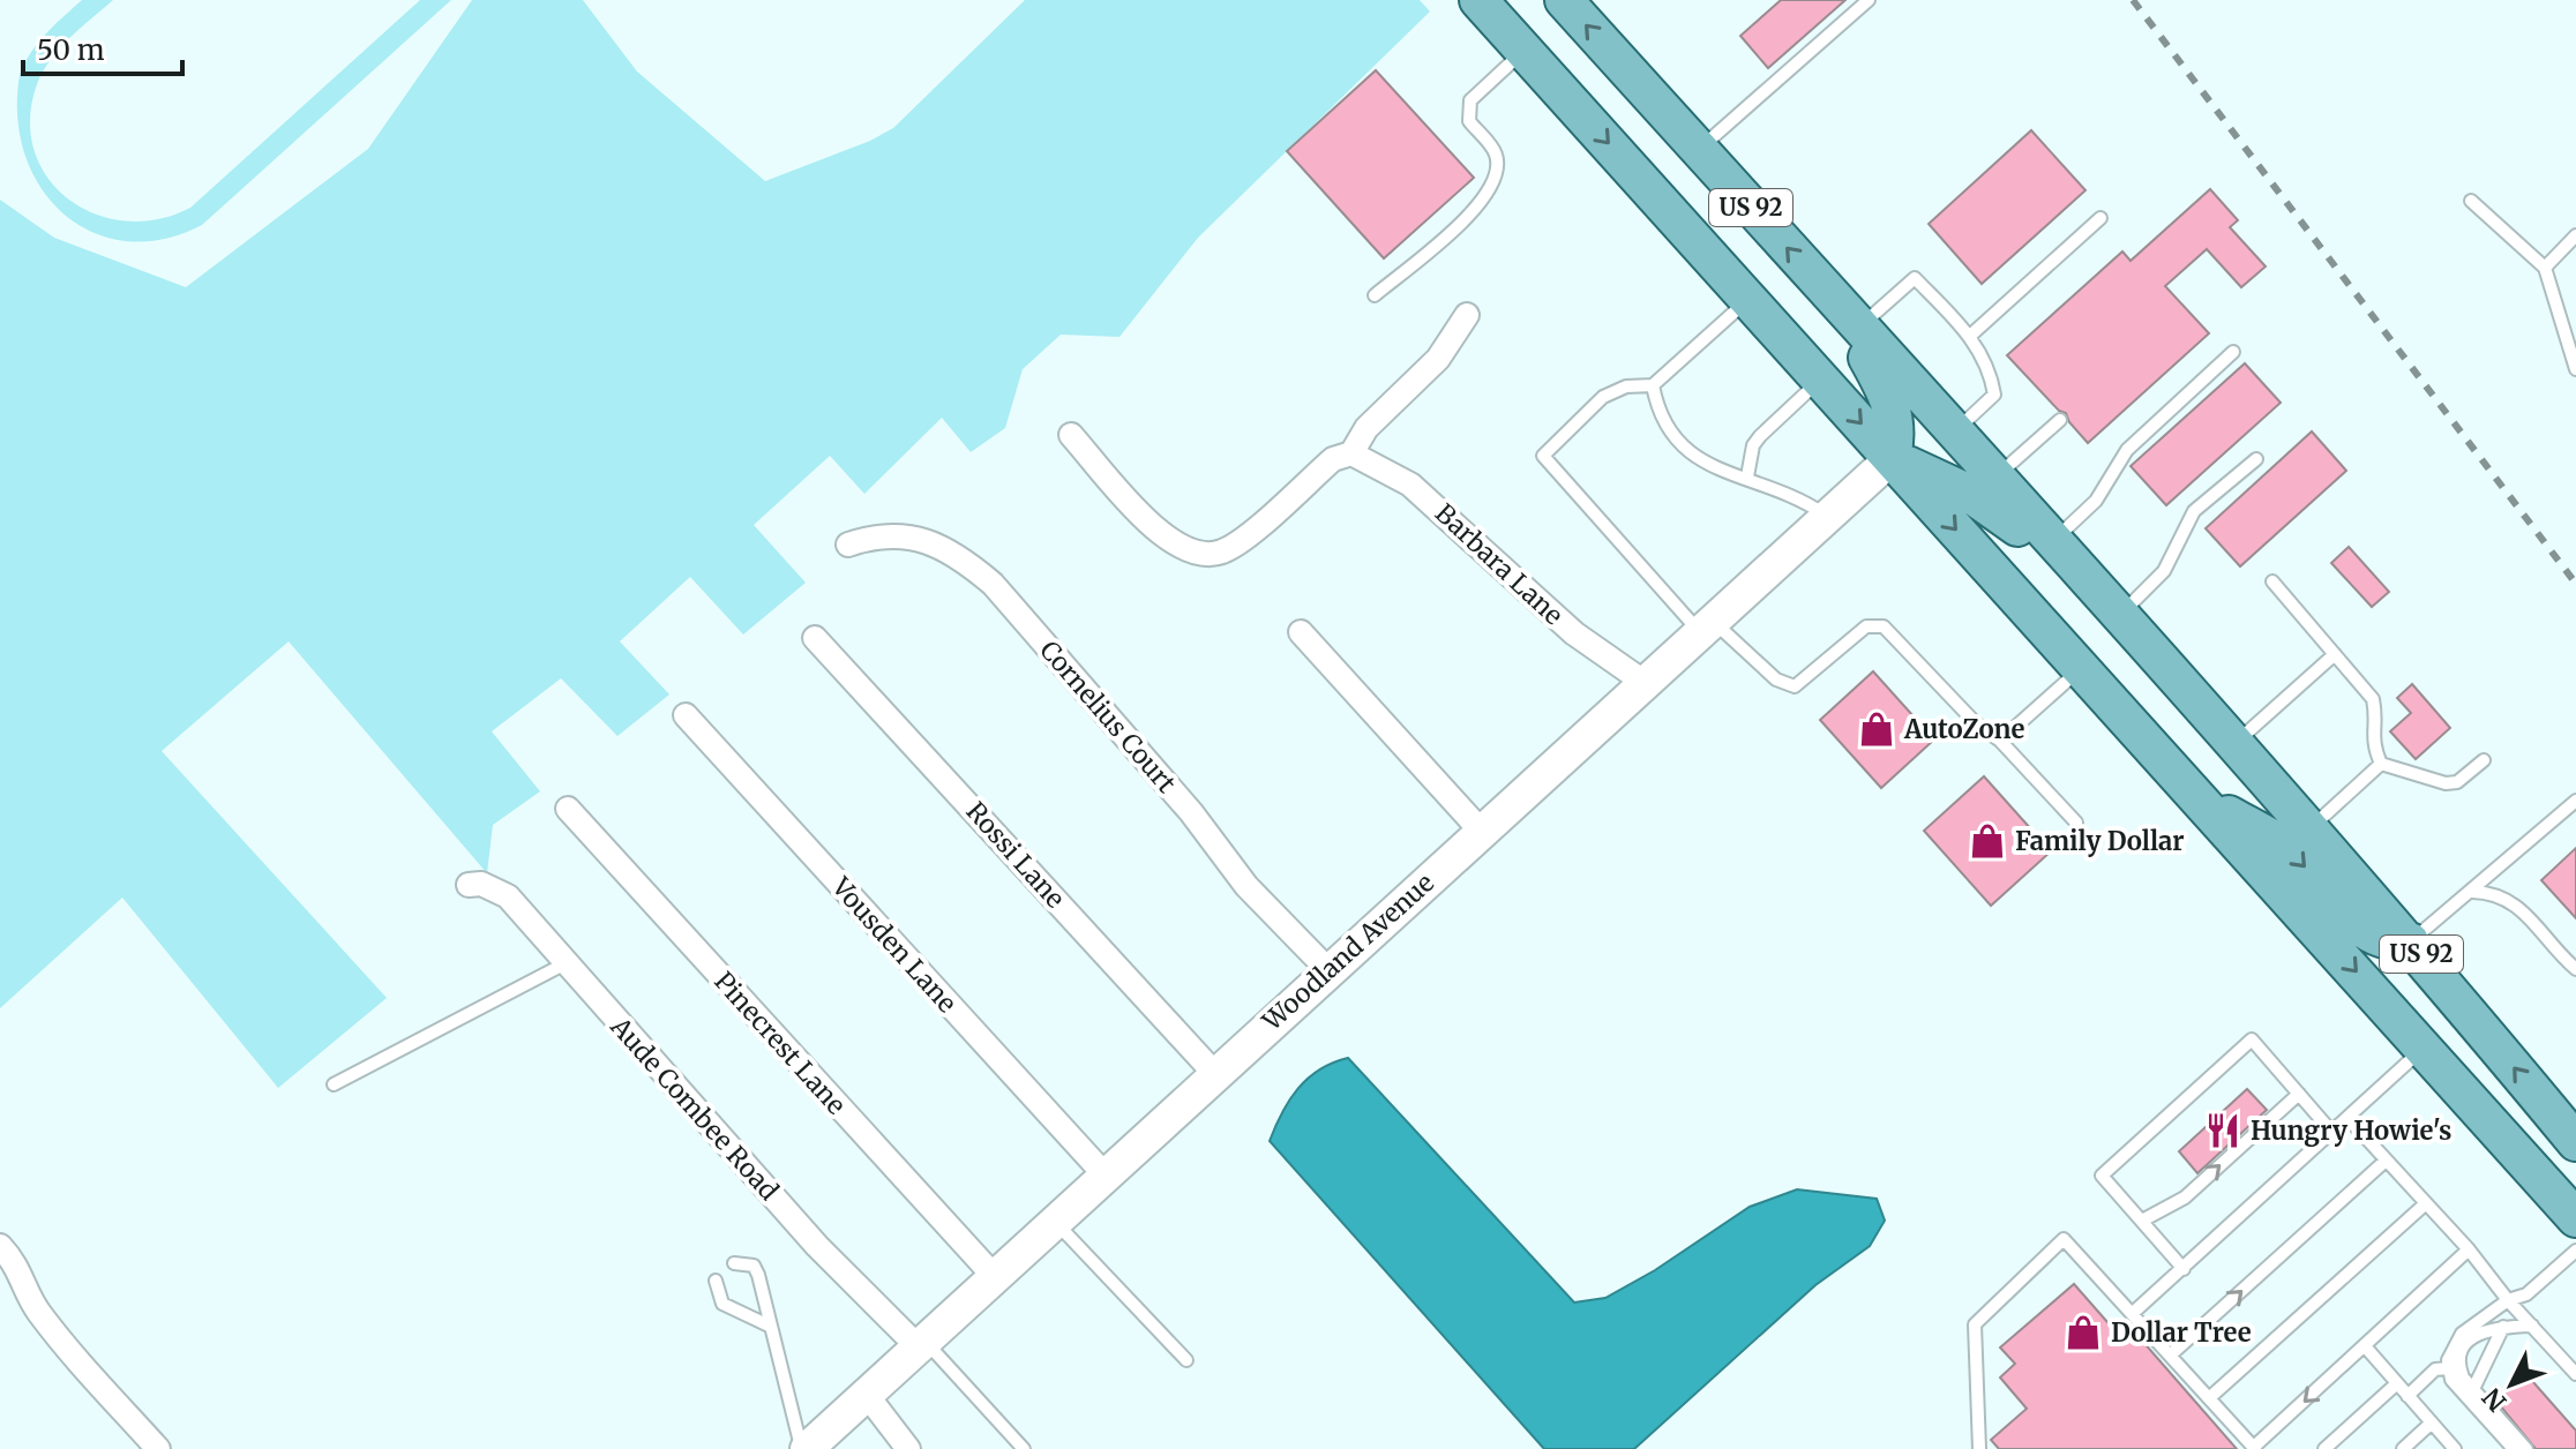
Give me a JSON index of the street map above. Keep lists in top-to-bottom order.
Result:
{
  "streets": {
    "main road": ["US 92"],
    "street": [
      "Barbara Lane",
      "Cornelius Court",
      "Rossi Lane",
      "Vousden Lane",
      "Woodland Avenue",
      "Pinecrest Lane",
      "Aude Combee Road"
    ]
  },
  "crossings": [
    ["US 92", "Woodland Avenue"],
    ["Barbara Lane", "Woodland Avenue"],
    ["Cornelius Court", "Woodland Avenue"],
    ["Rossi Lane", "Woodland Avenue"],
    ["Vousden Lane", "Woodland Avenue"],
    ["Woodland Avenue", "Pinecrest Lane"],
    ["Woodland Avenue", "Aude Combee Road"]
  ],
  "places": {
    "shop": ["AutoZone", "Family Dollar", "Dollar Tree"],
    "restaurant": ["Hungry Howie's"]
  },
  "scale_bar": "50 m",
  "north": "bottom left"
}
